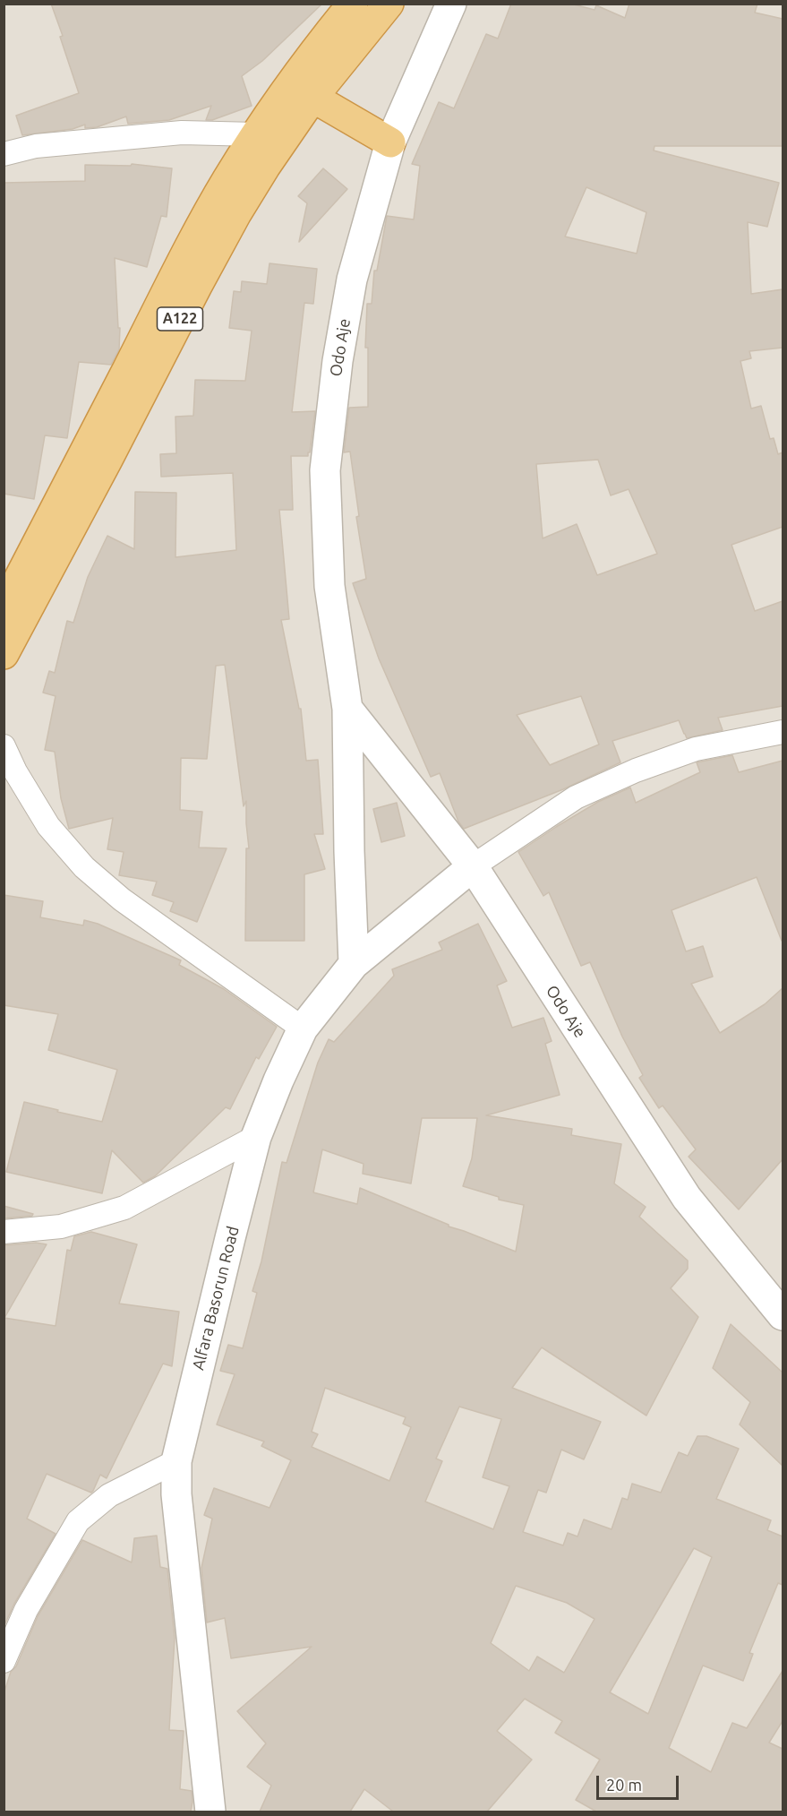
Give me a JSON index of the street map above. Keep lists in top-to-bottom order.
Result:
{
  "streets": {
    "highway": ["A122"],
    "street": ["Odo Aje", "Alfara Basorun Road"]
  },
  "crossings": [
    ["Odo Aje", "Alfara Basorun Road"]
  ],
  "scale_bar": "20 m"
}
